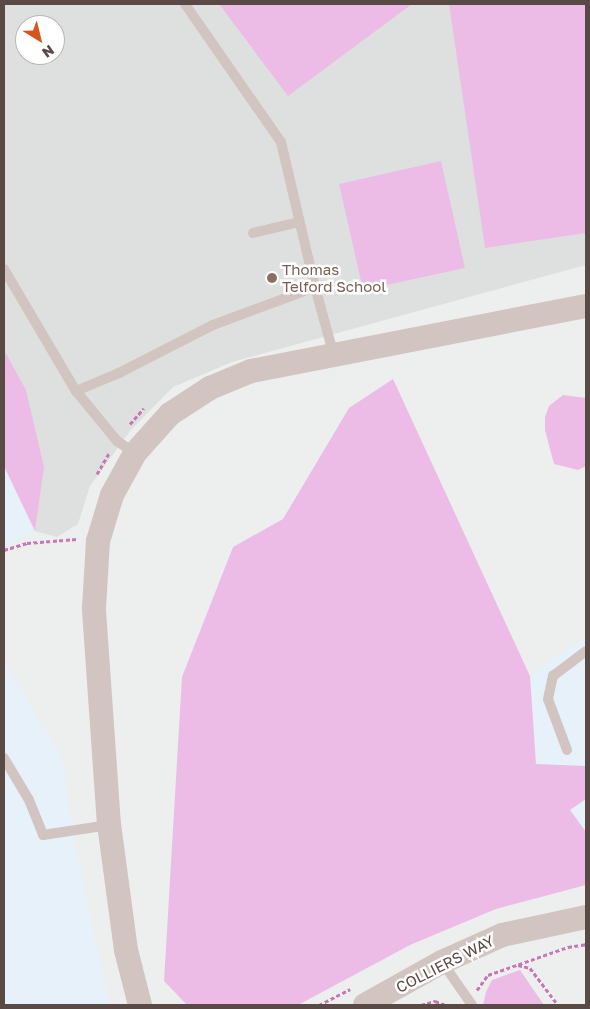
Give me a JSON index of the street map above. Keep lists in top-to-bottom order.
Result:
{
  "streets": {
    "street": ["COLLIERS WAY"]
  },
  "places": ["Thomas Telford School"],
  "north": "bottom right"
}
